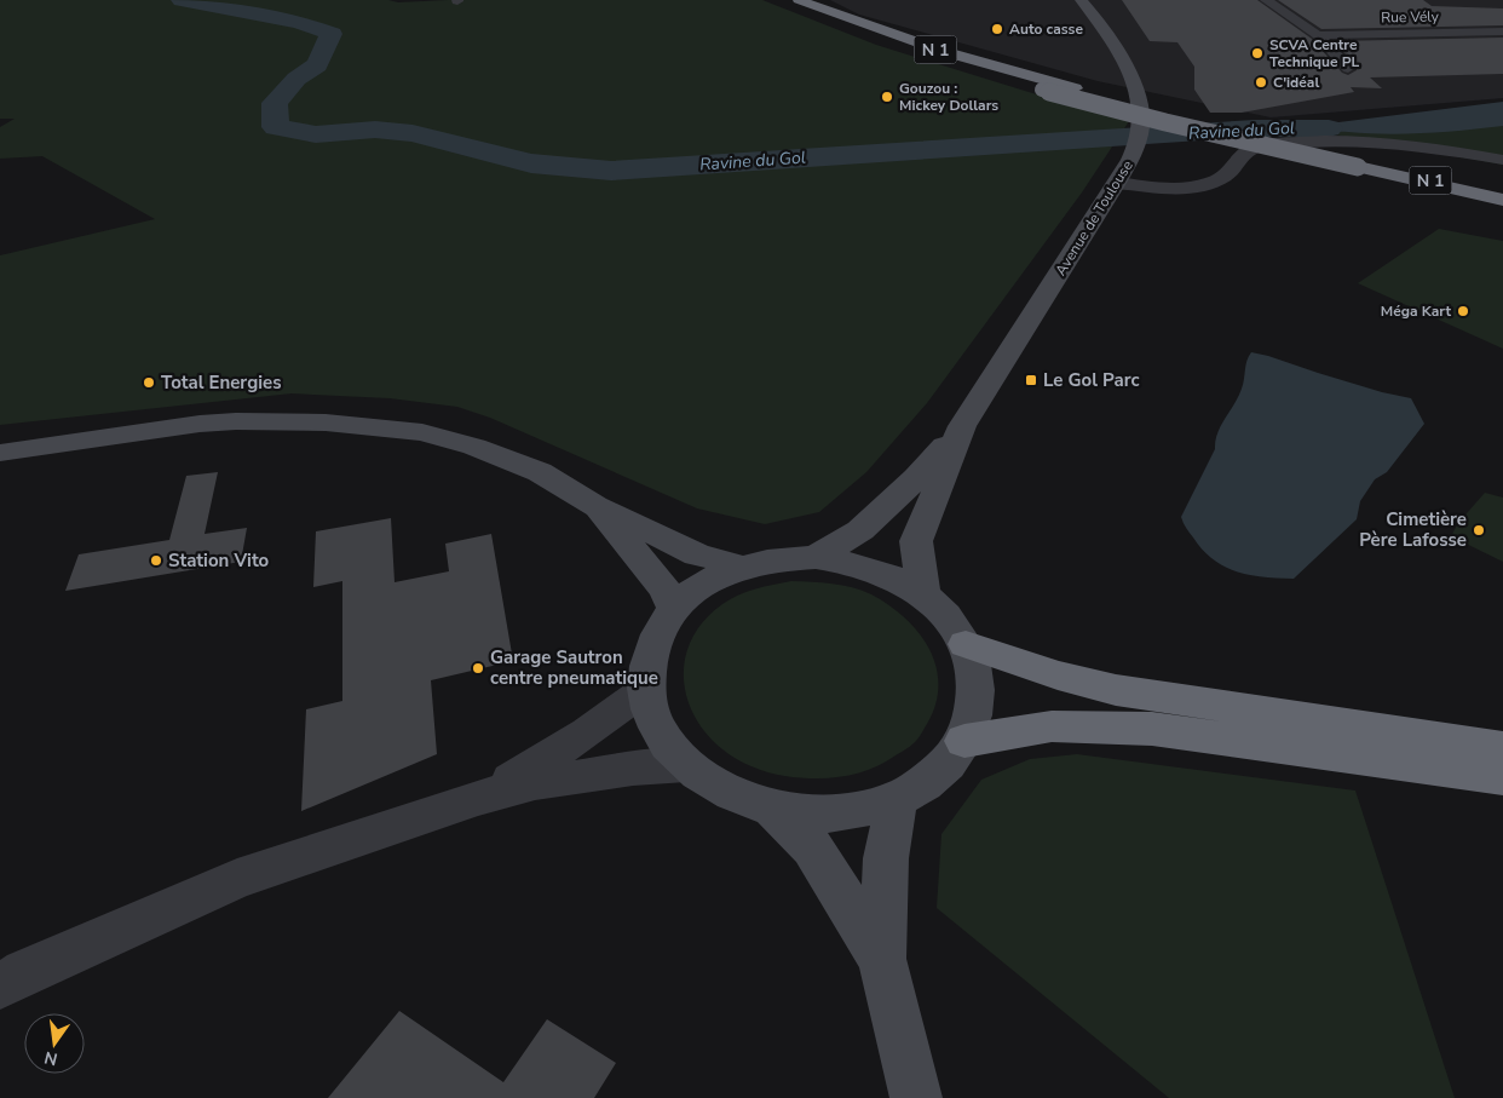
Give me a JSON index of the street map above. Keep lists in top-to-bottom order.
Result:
{
  "streets": {
    "highway": ["N 1"],
    "main road": ["Avenue de Toulouse"],
    "street": ["Rue Vély"]
  },
  "water": ["Ravine du Gol"],
  "places": {
    "other": [
      "Auto casse",
      "SCVA Centre Technique PL",
      "C'idéal",
      "Gouzou : Mickey Dollars",
      "Méga Kart",
      "Total Energies",
      "Cimetière Père Lafosse",
      "Station Vito",
      "Garage Sautron centre pneumatique"
    ],
    "transit": ["Le Gol Parc"]
  },
  "north": "bottom"
}
